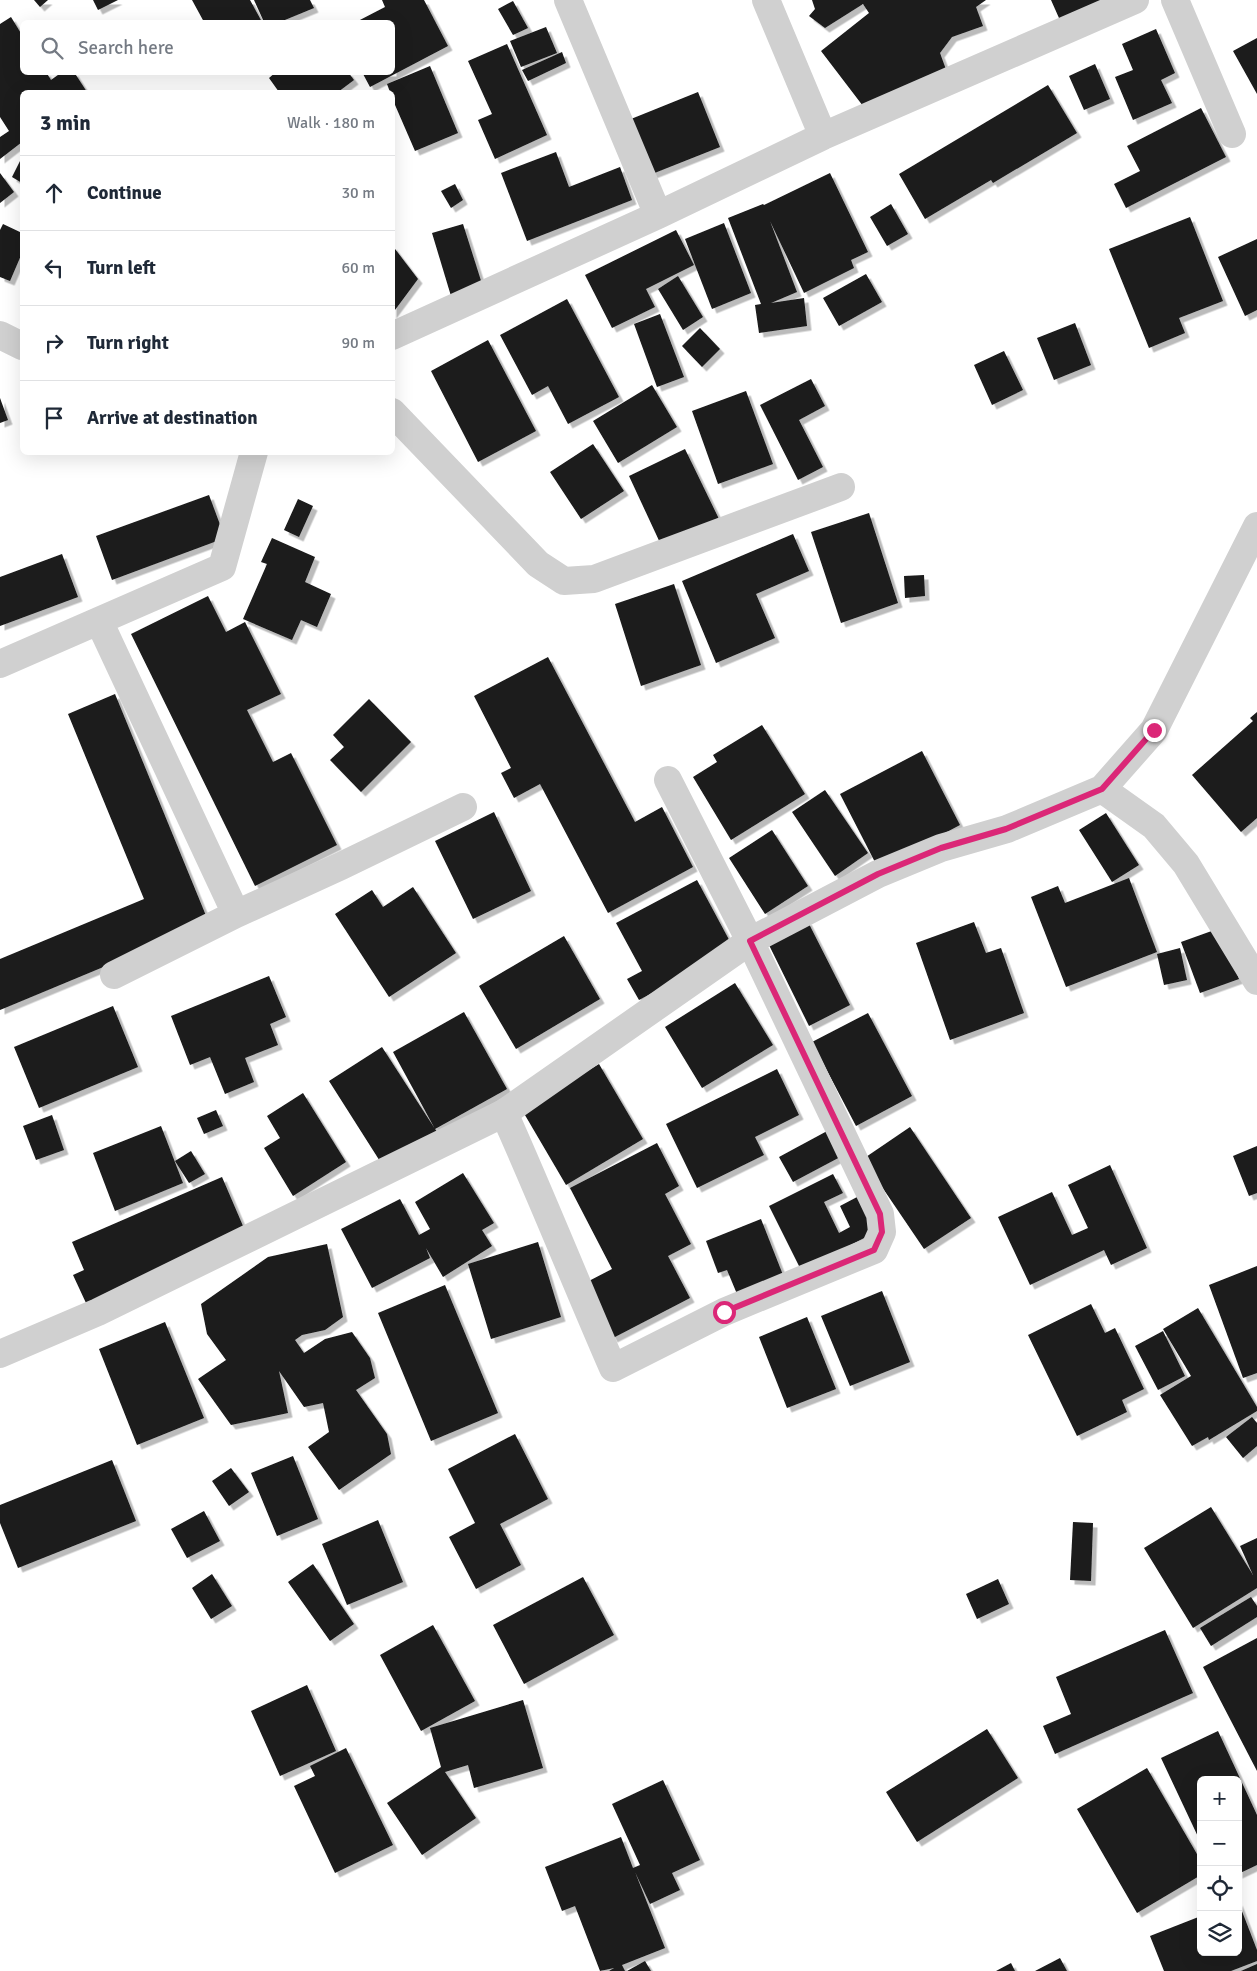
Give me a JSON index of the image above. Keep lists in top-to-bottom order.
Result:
{
  "page": {
    "search": "Search here",
    "heading": ["3 min", "Walk · 180 m"],
    "list": [
      ["Continue", "30 m"],
      ["Turn left", "60 m"],
      ["Turn right", "90 m"],
      "Arrive at destination"
    ],
    "map_buttons": ["+", "−"]
  }
}
